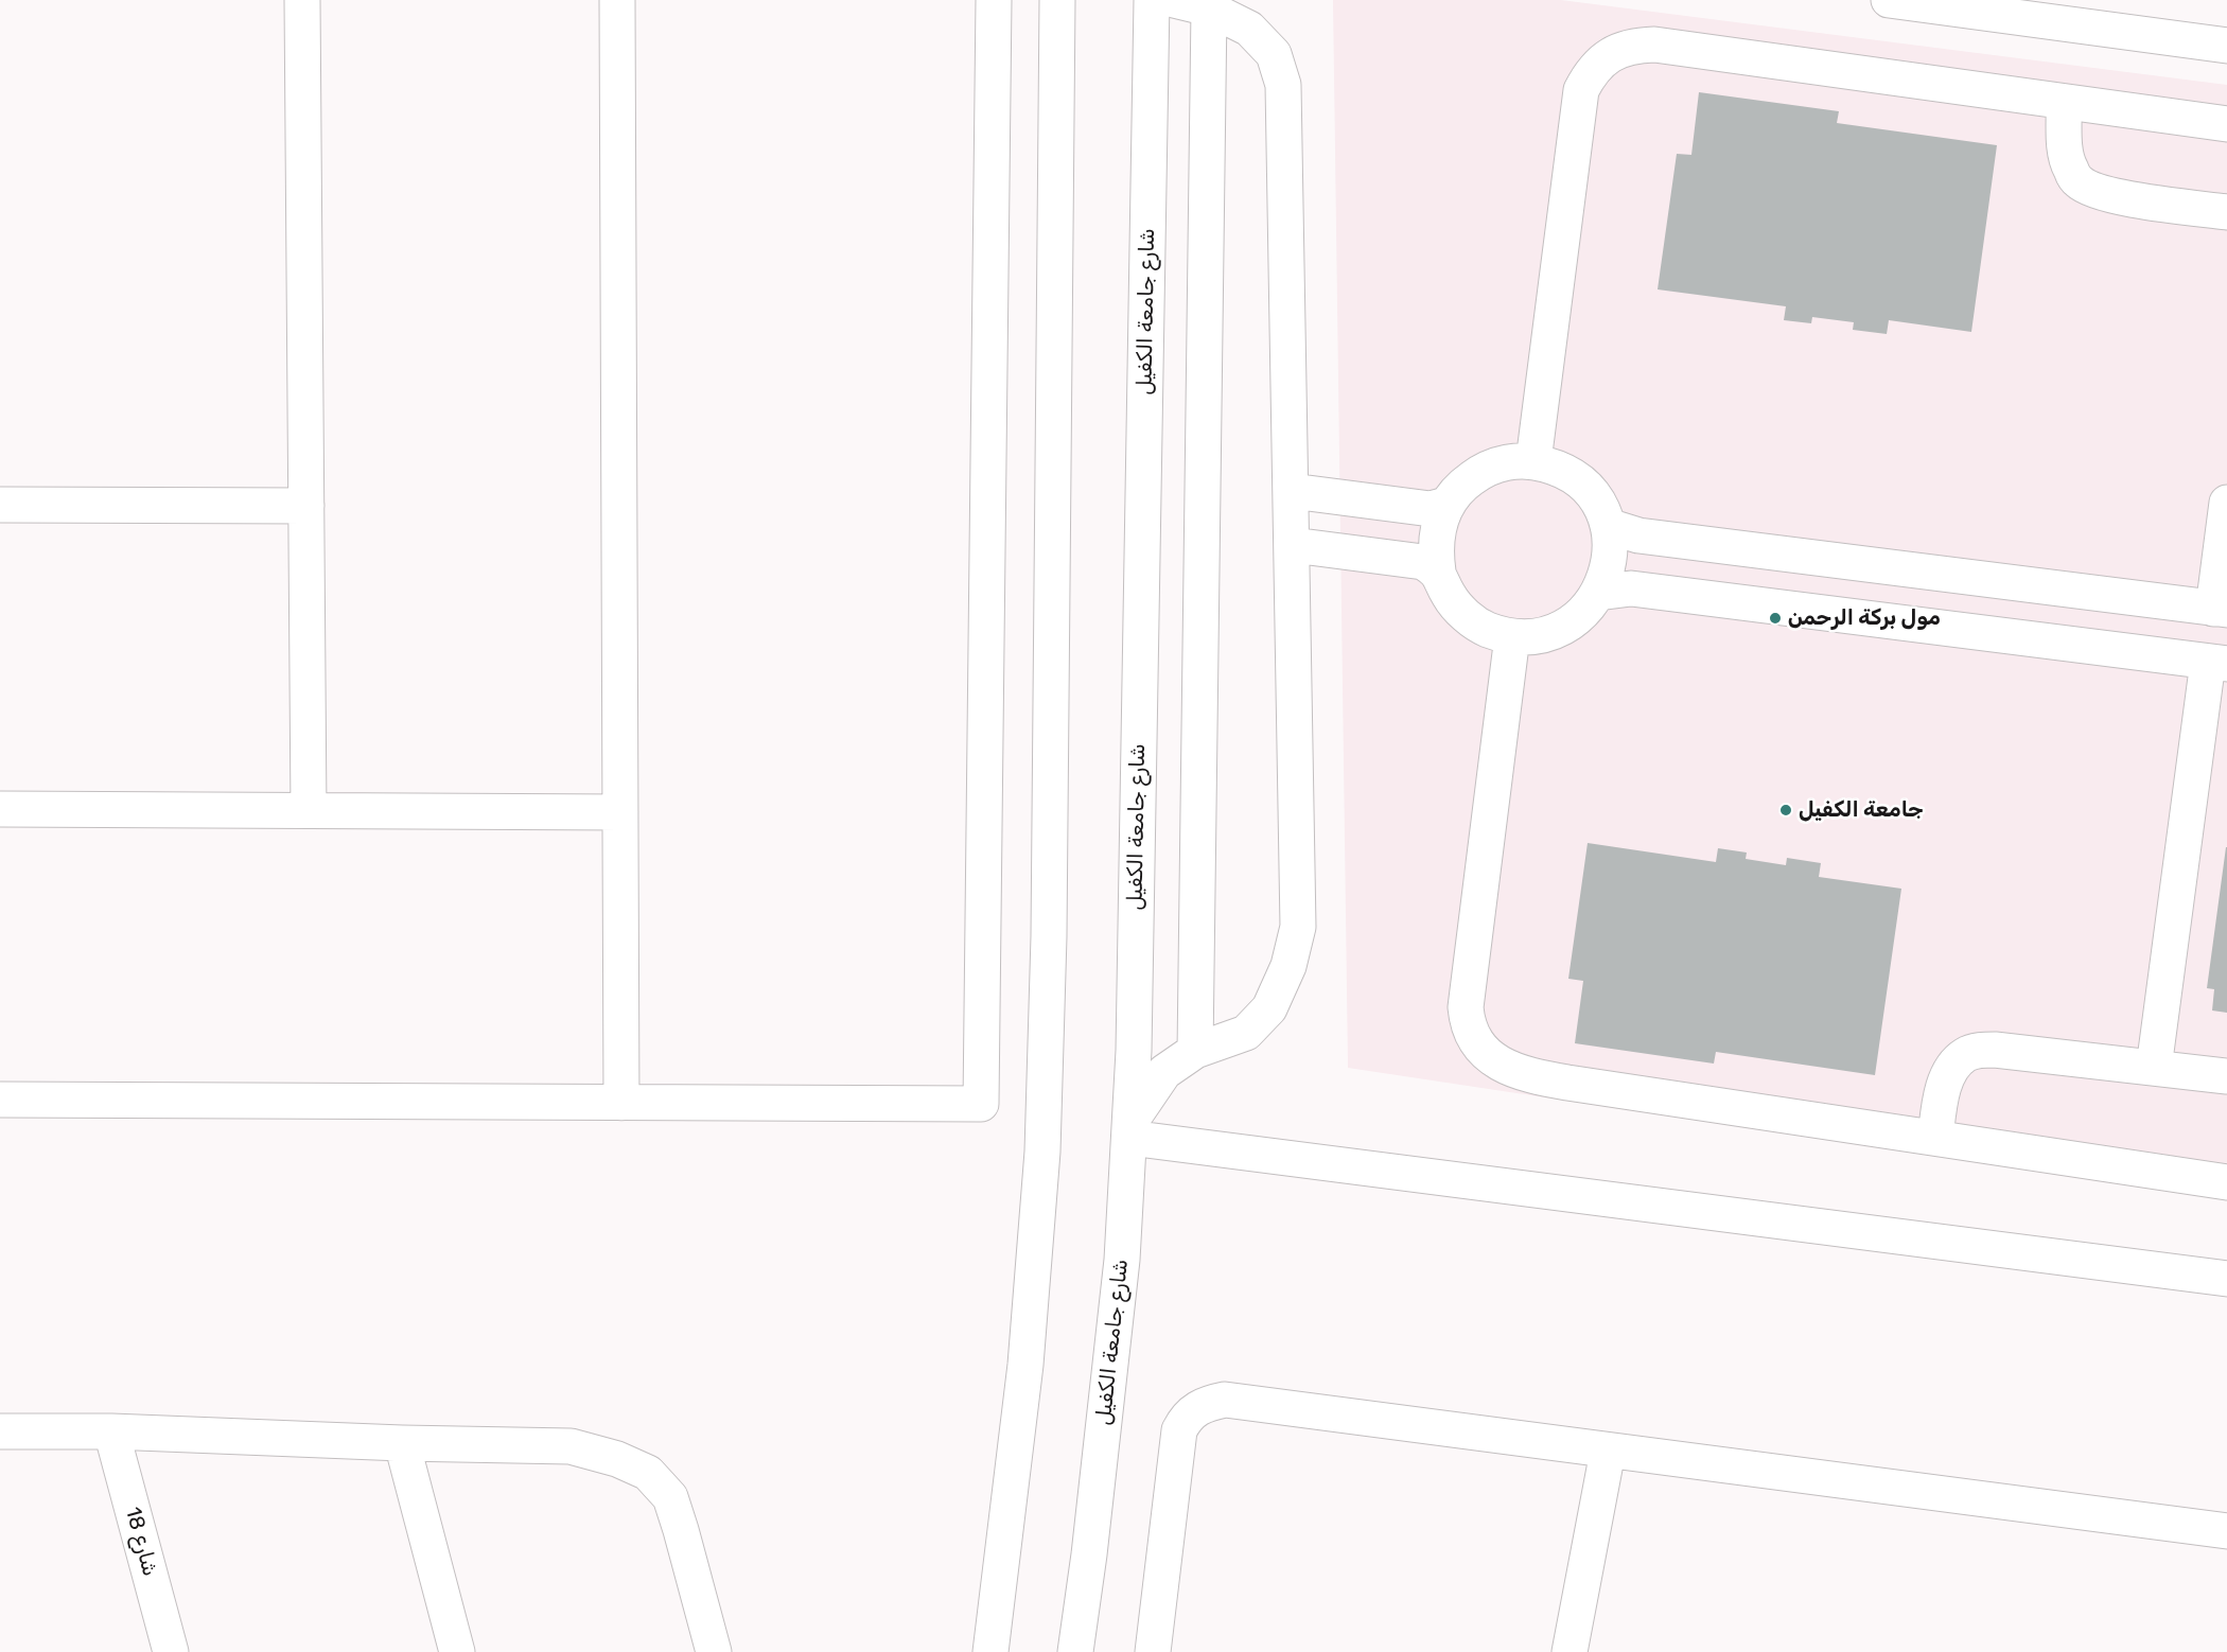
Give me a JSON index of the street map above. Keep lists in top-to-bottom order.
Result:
{
  "streets": {
    "street": ["شارع جامعة الكفيل", "شارع 18"]
  },
  "places": ["مول بركة الرحمن", "جامعة الكفيل"]
}
